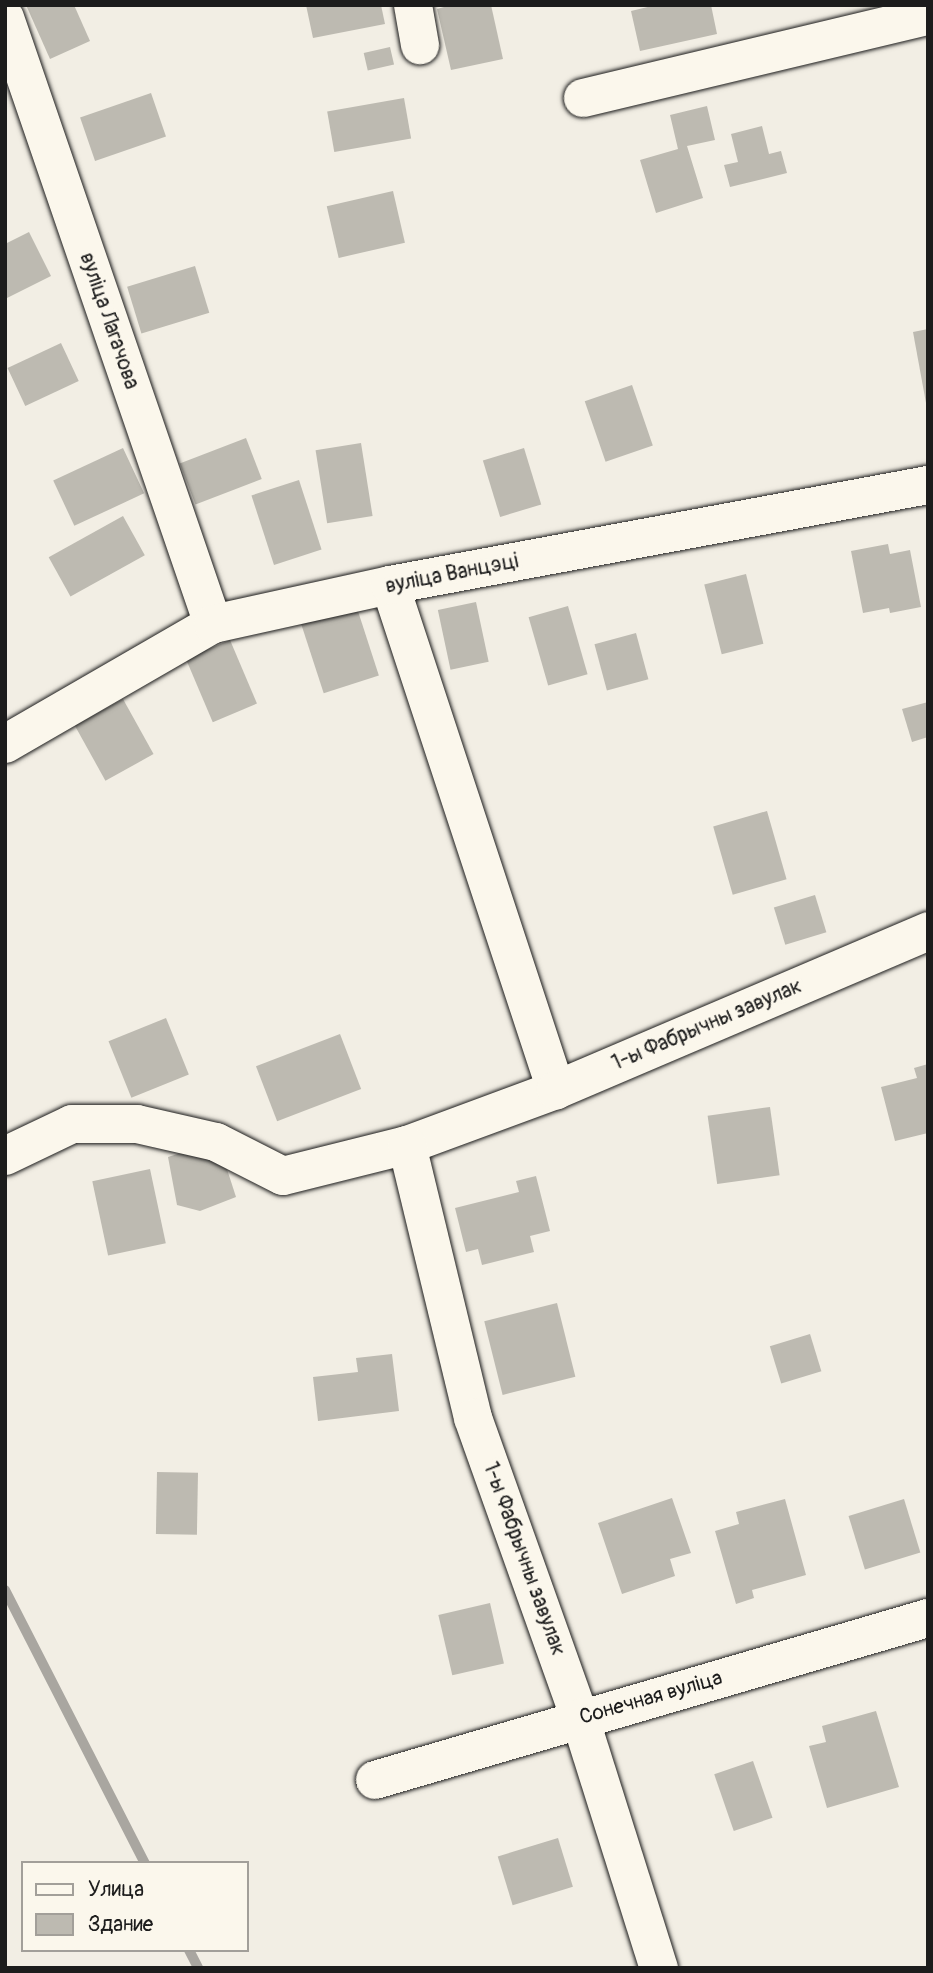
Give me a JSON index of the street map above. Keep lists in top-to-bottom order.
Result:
{
  "streets": {
    "street": [
      "вуліца Лагачова",
      "вуліца Ванцэці",
      "1-ы Фабрычны завулак",
      "Сонечная вуліца"
    ]
  },
  "crossings": [
    ["вуліца Лагачова", "вуліца Ванцэці"],
    ["1-ы Фабрычны завулак", "Сонечная вуліца"]
  ],
  "legend": ["Улица", "Здание"]
}
